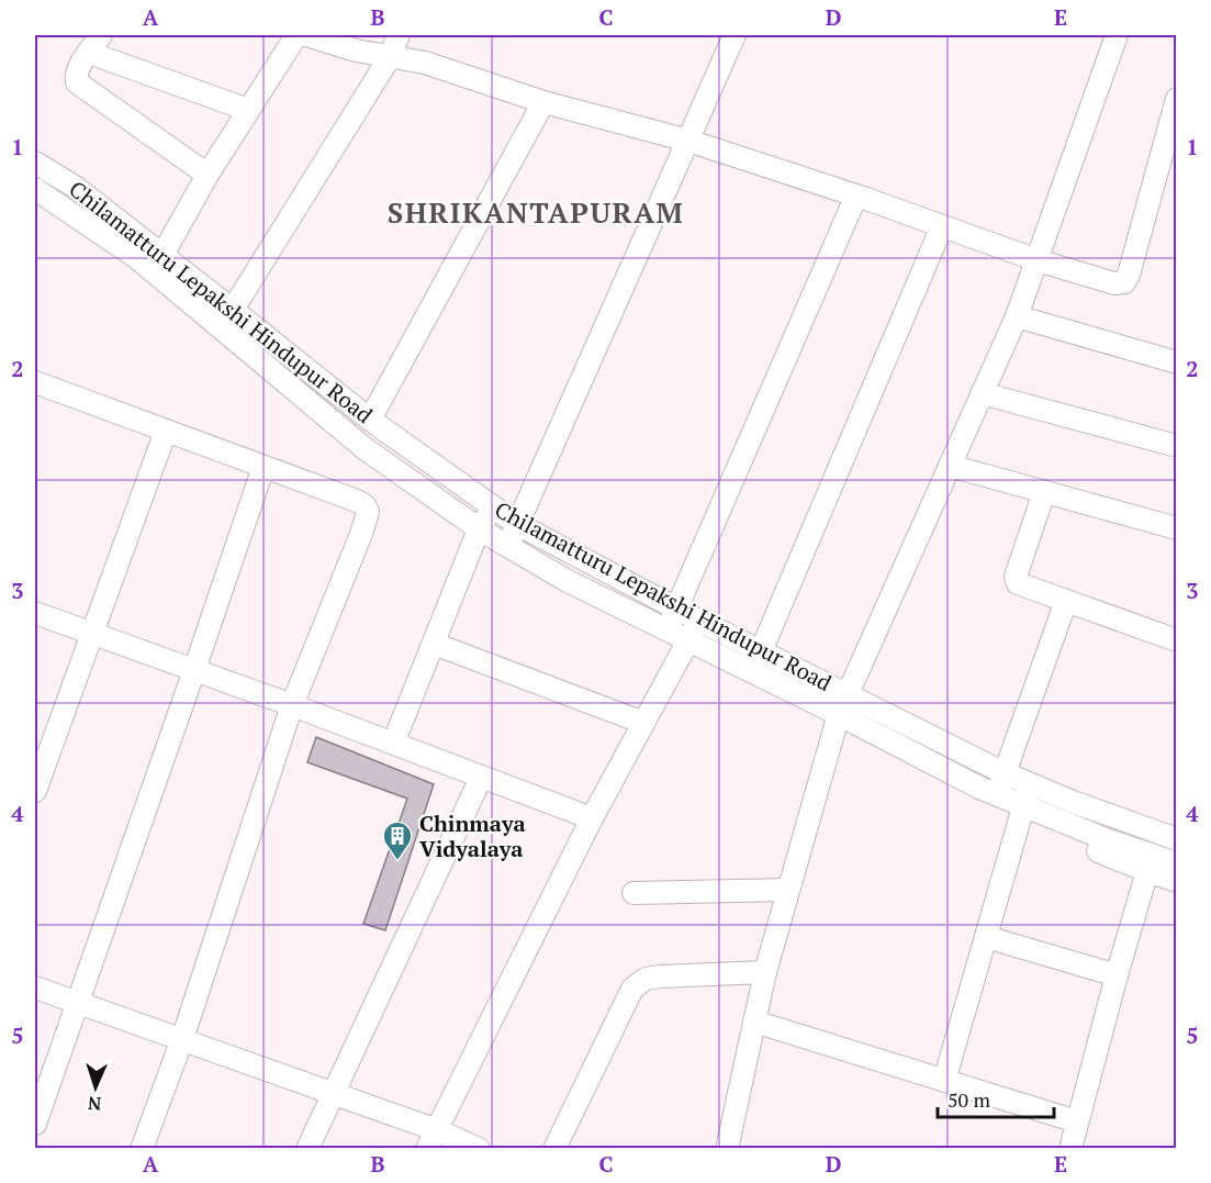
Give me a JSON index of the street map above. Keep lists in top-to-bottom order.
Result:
{
  "streets": {
    "street": ["Chilamatturu Lepakshi Hindupur Road"]
  },
  "districts": ["SHRIKANTAPURAM"],
  "places": {
    "building": ["Chinmaya Vidyalaya"]
  },
  "scale_bar": "50 m",
  "north": "bottom",
  "grid": {
    "columns": [
      "A",
      "B",
      "C",
      "D",
      "E"
    ],
    "rows": [
      "1",
      "2",
      "3",
      "4",
      "5"
    ]
  }
}
